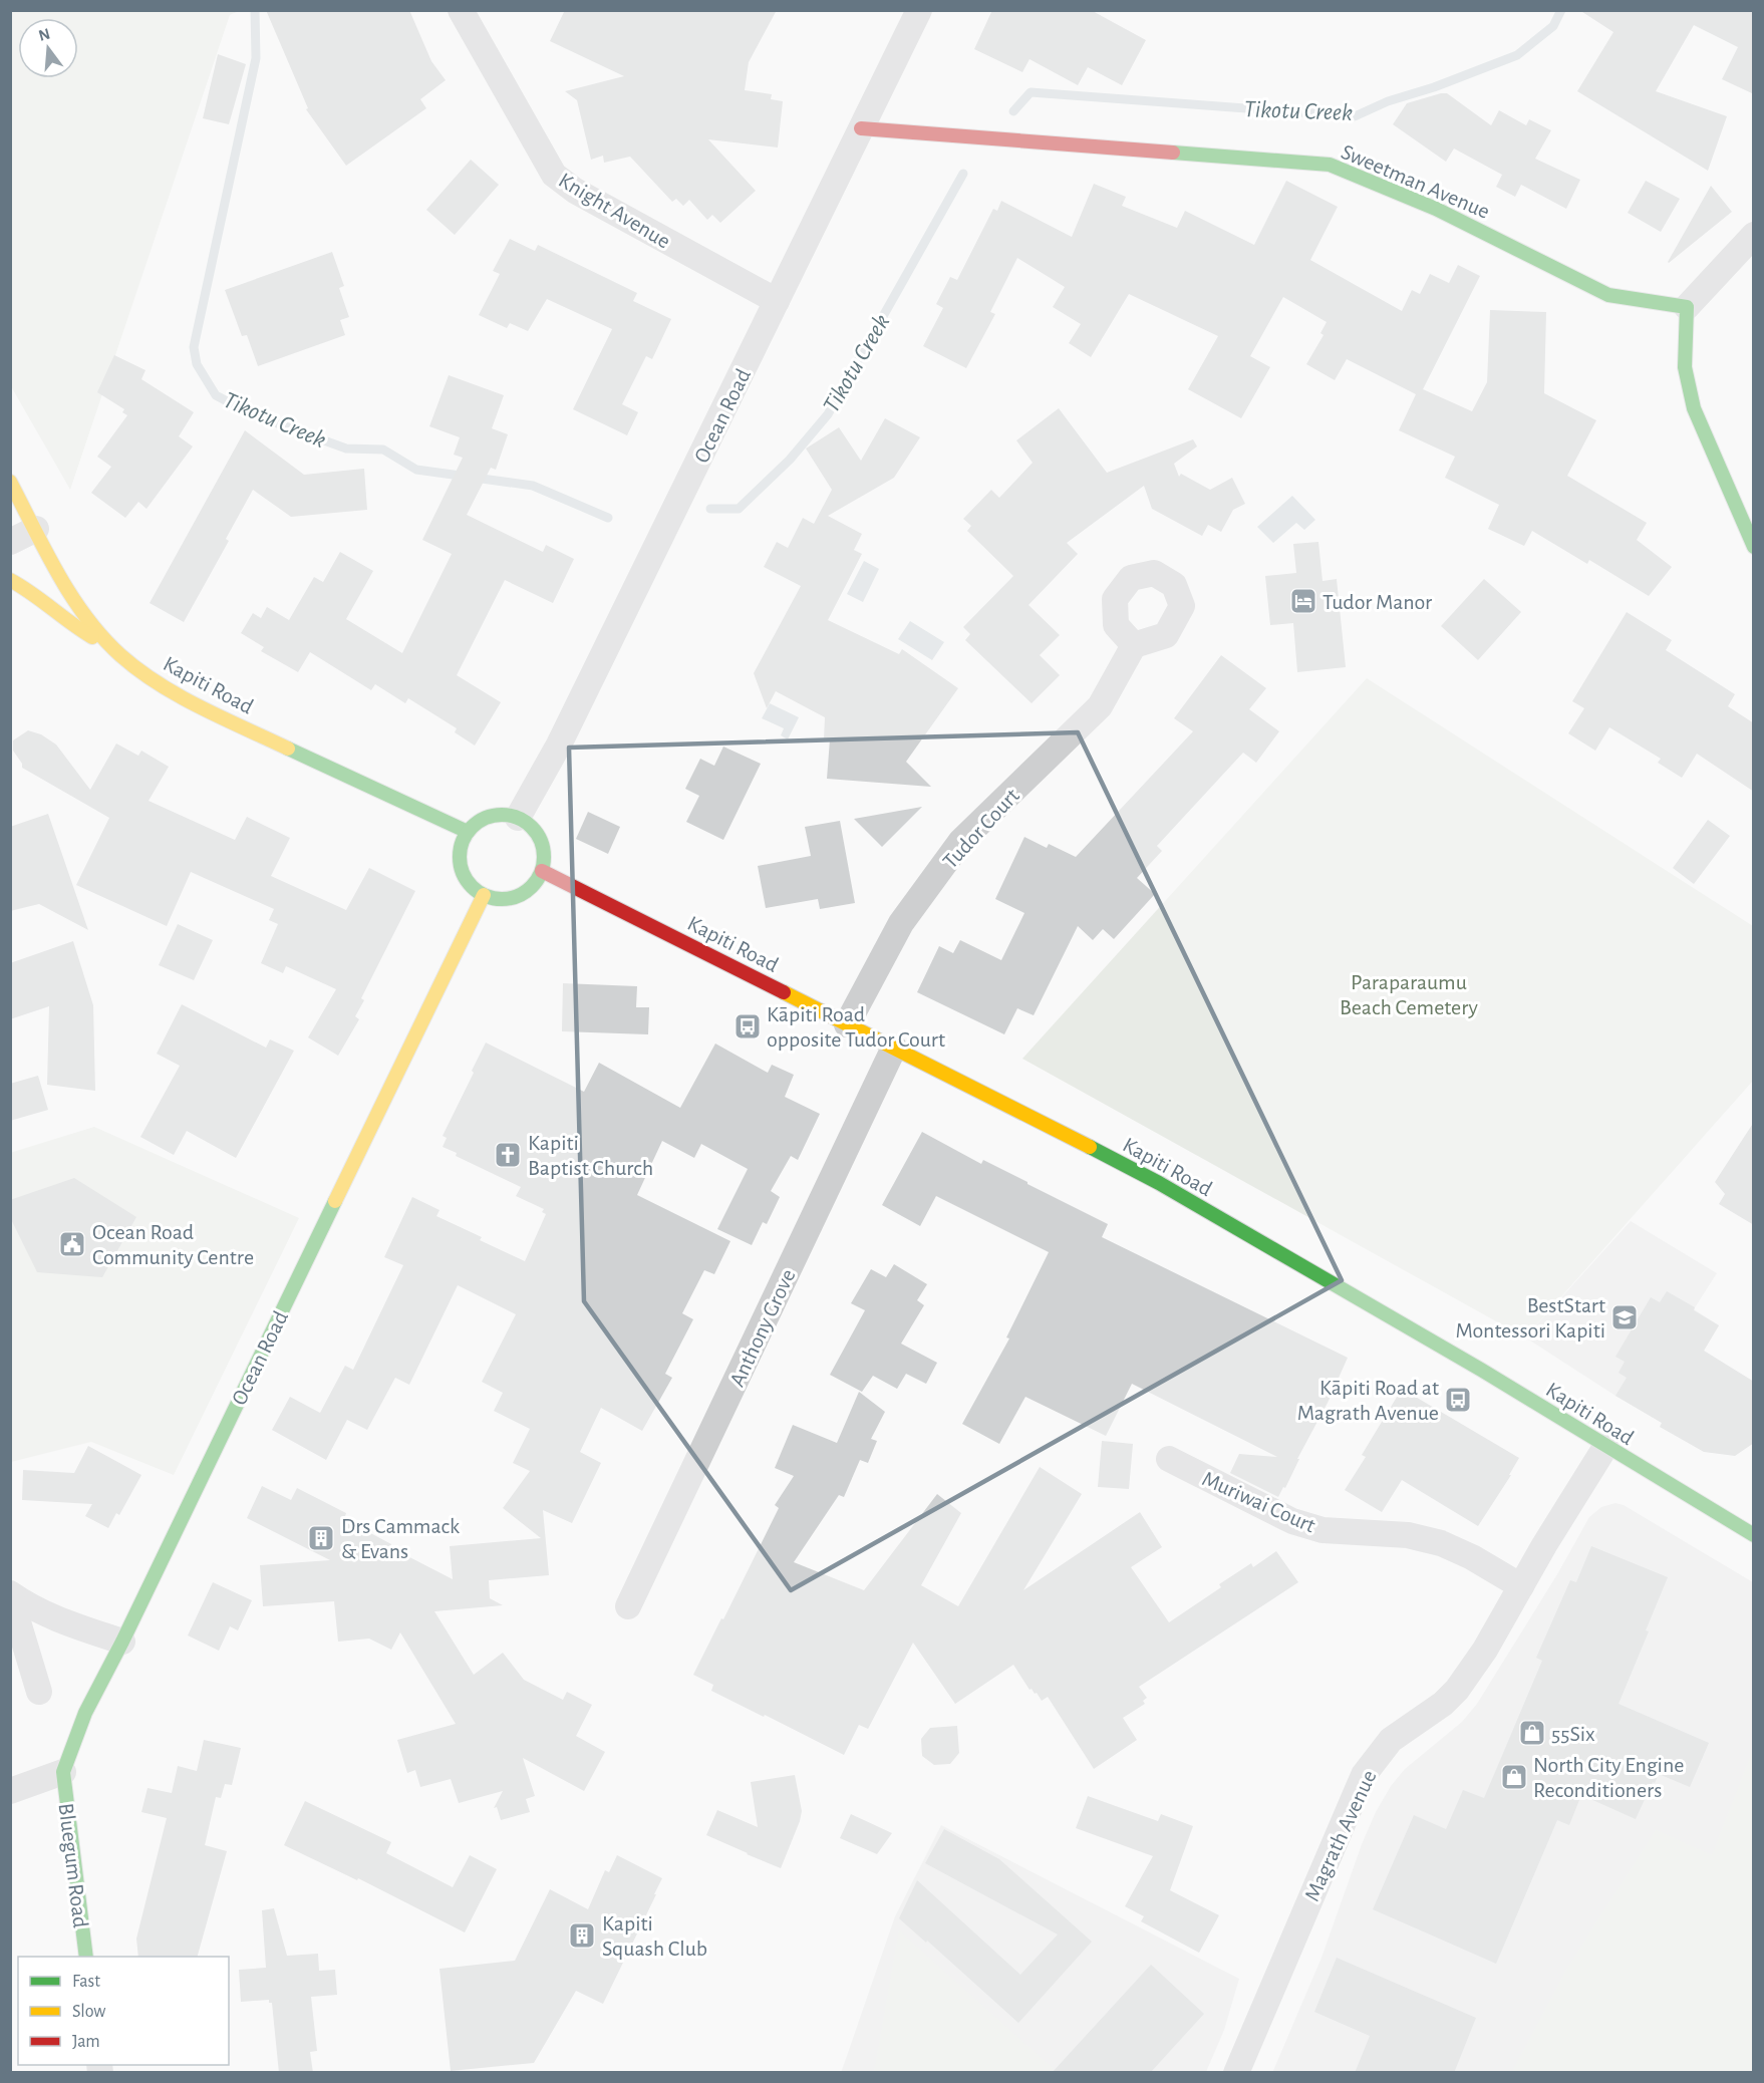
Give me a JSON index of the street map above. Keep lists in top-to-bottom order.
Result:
{
  "streets": {
    "main road": [
      "Sweetman Avenue",
      "Ocean Road",
      "Kapiti Road",
      "Bluegum Road"
    ],
    "street": [
      "Knight Avenue",
      "Tudor Court",
      "Anthony Grove",
      "Muriwai Court",
      "Magrath Avenue"
    ]
  },
  "crossings": [
    ["Sweetman Avenue", "Ocean Road"],
    ["Knight Avenue", "Ocean Road"],
    ["Ocean Road", "Kapiti Road"],
    ["Ocean Road", "Bluegum Road"],
    ["Kapiti Road", "Tudor Court"],
    ["Kapiti Road", "Anthony Grove"],
    ["Kapiti Road", "Magrath Avenue"],
    ["Muriwai Court", "Magrath Avenue"]
  ],
  "water": ["Tikotu Creek"],
  "parks": ["Paraparaumu Beach Cemetery"],
  "places": {
    "hotel": ["Tudor Manor"],
    "bus stop": ["Kāpiti Road opposite Tudor Court", "Kāpiti Road at Magrath Avenue"],
    "church": ["Kapiti Baptist Church"],
    "public building": ["Ocean Road Community Centre"],
    "school or university": ["BestStart Montessori Kapiti"],
    "building": ["Drs Cammack & Evans", "Kapiti Squash Club"],
    "shop": ["55Six", "North City Engine Reconditioners"]
  },
  "legend": ["Fast", "Slow", "Jam"],
  "north": "top"
}
